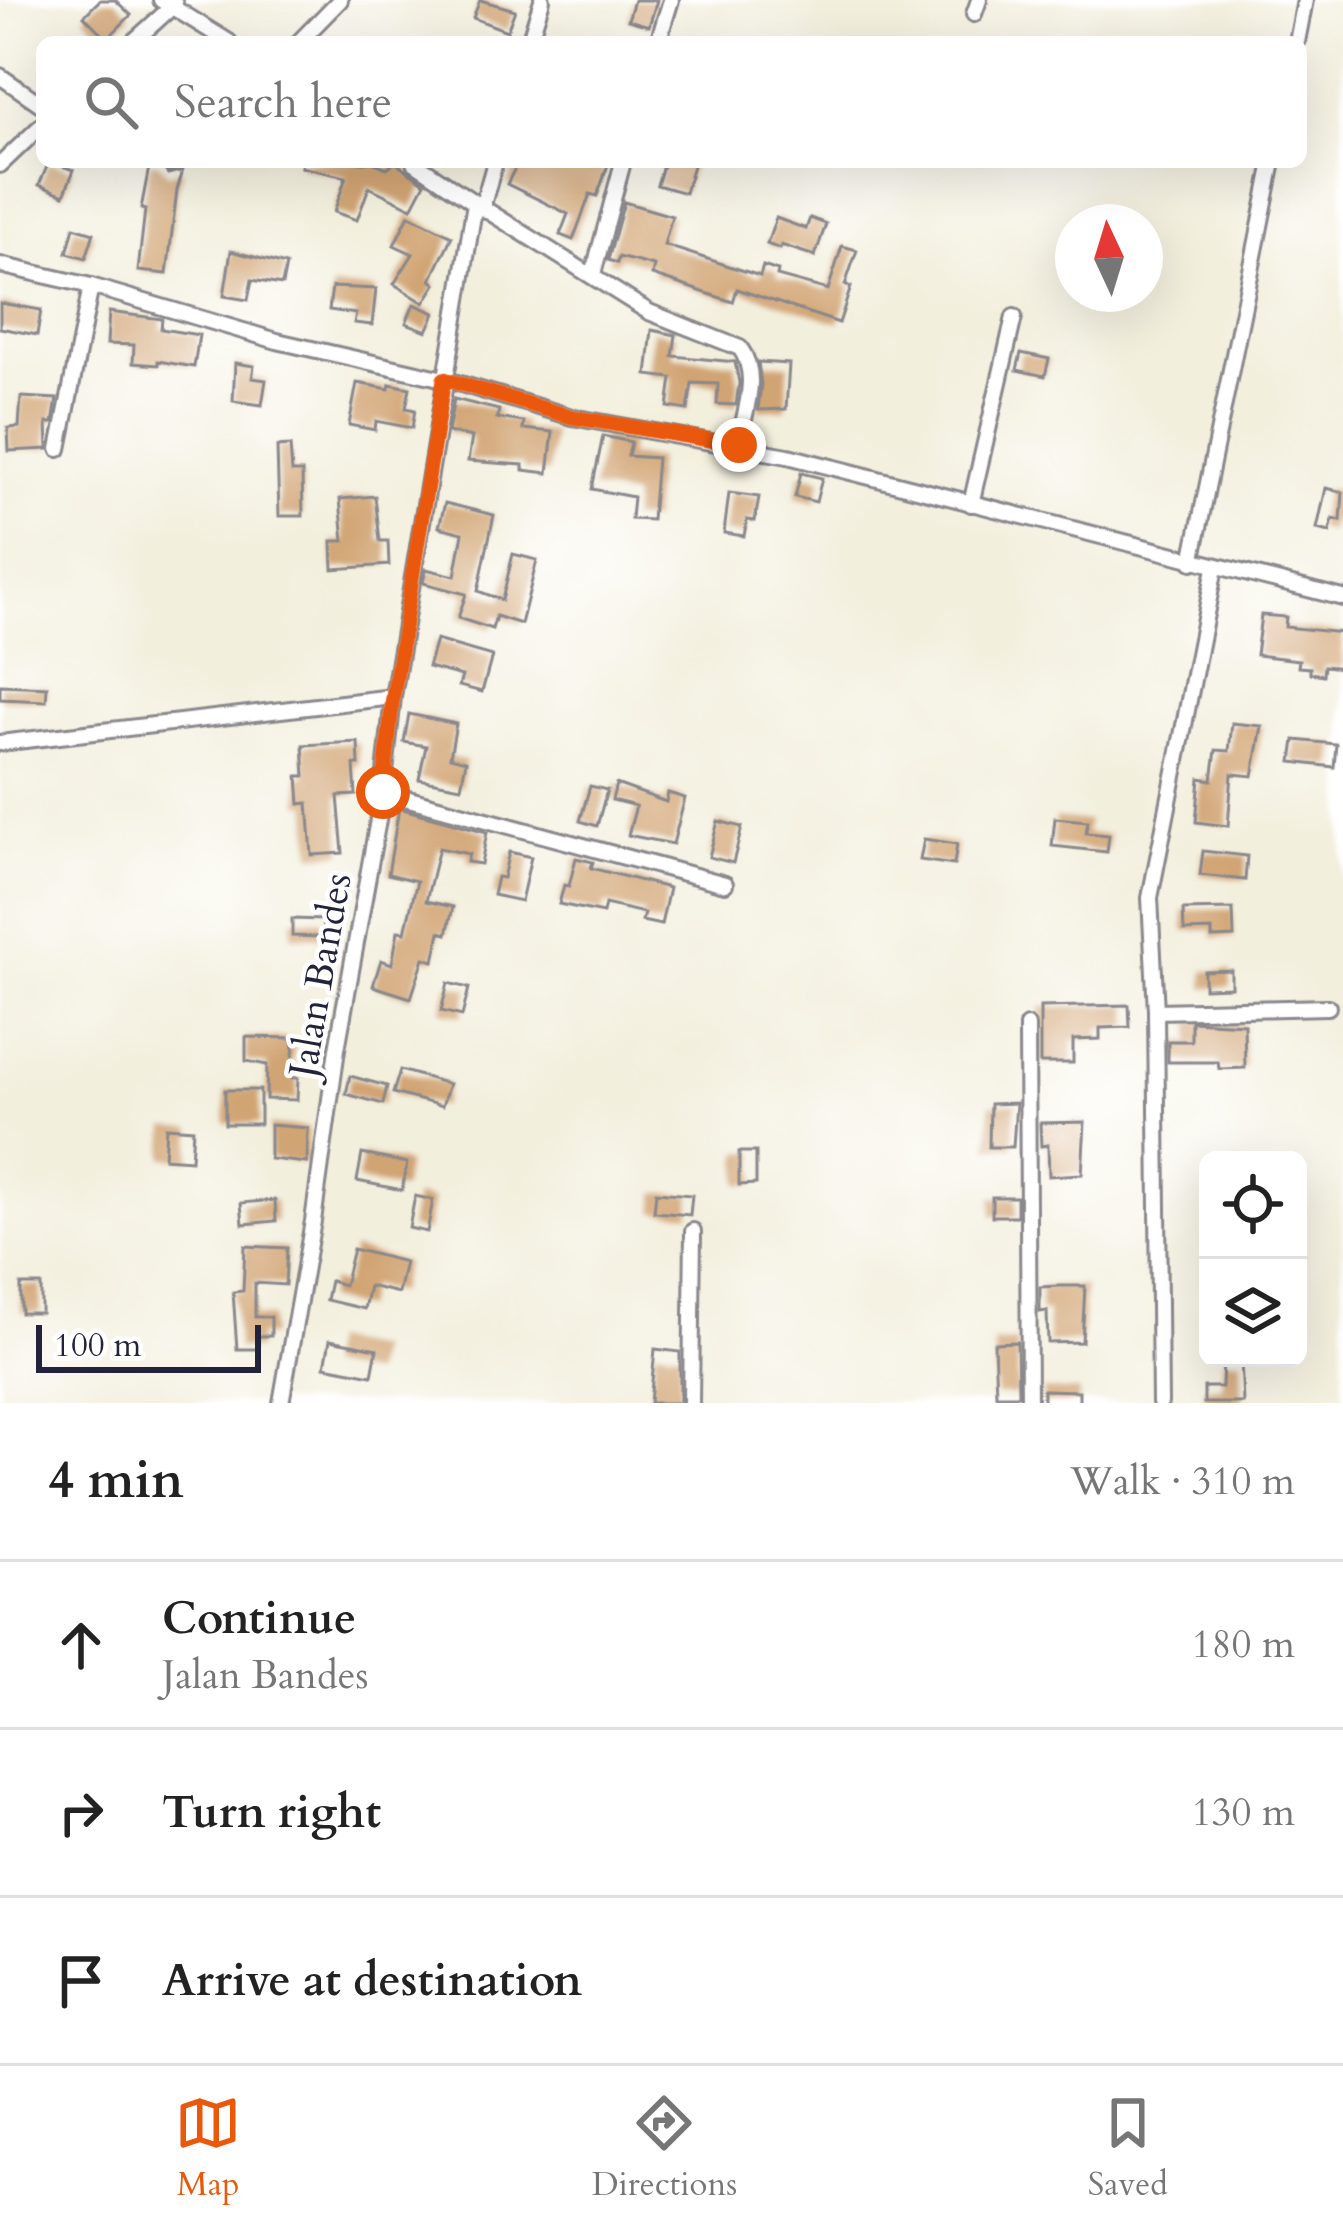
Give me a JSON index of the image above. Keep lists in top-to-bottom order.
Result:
{
  "streets": {
    "street": ["Jalan Bandes"]
  },
  "scale_bar": "100 m",
  "north": "top",
  "page": {
    "search": "Search here",
    "scale": "100 m",
    "heading": ["4 min", "Walk · 310 m"],
    "list": [
      ["Continue", "Jalan Bandes", "180 m"],
      ["Turn right", "130 m"],
      "Arrive at destination"
    ],
    "nav": ["Map", "Directions", "Saved"]
  }
}
